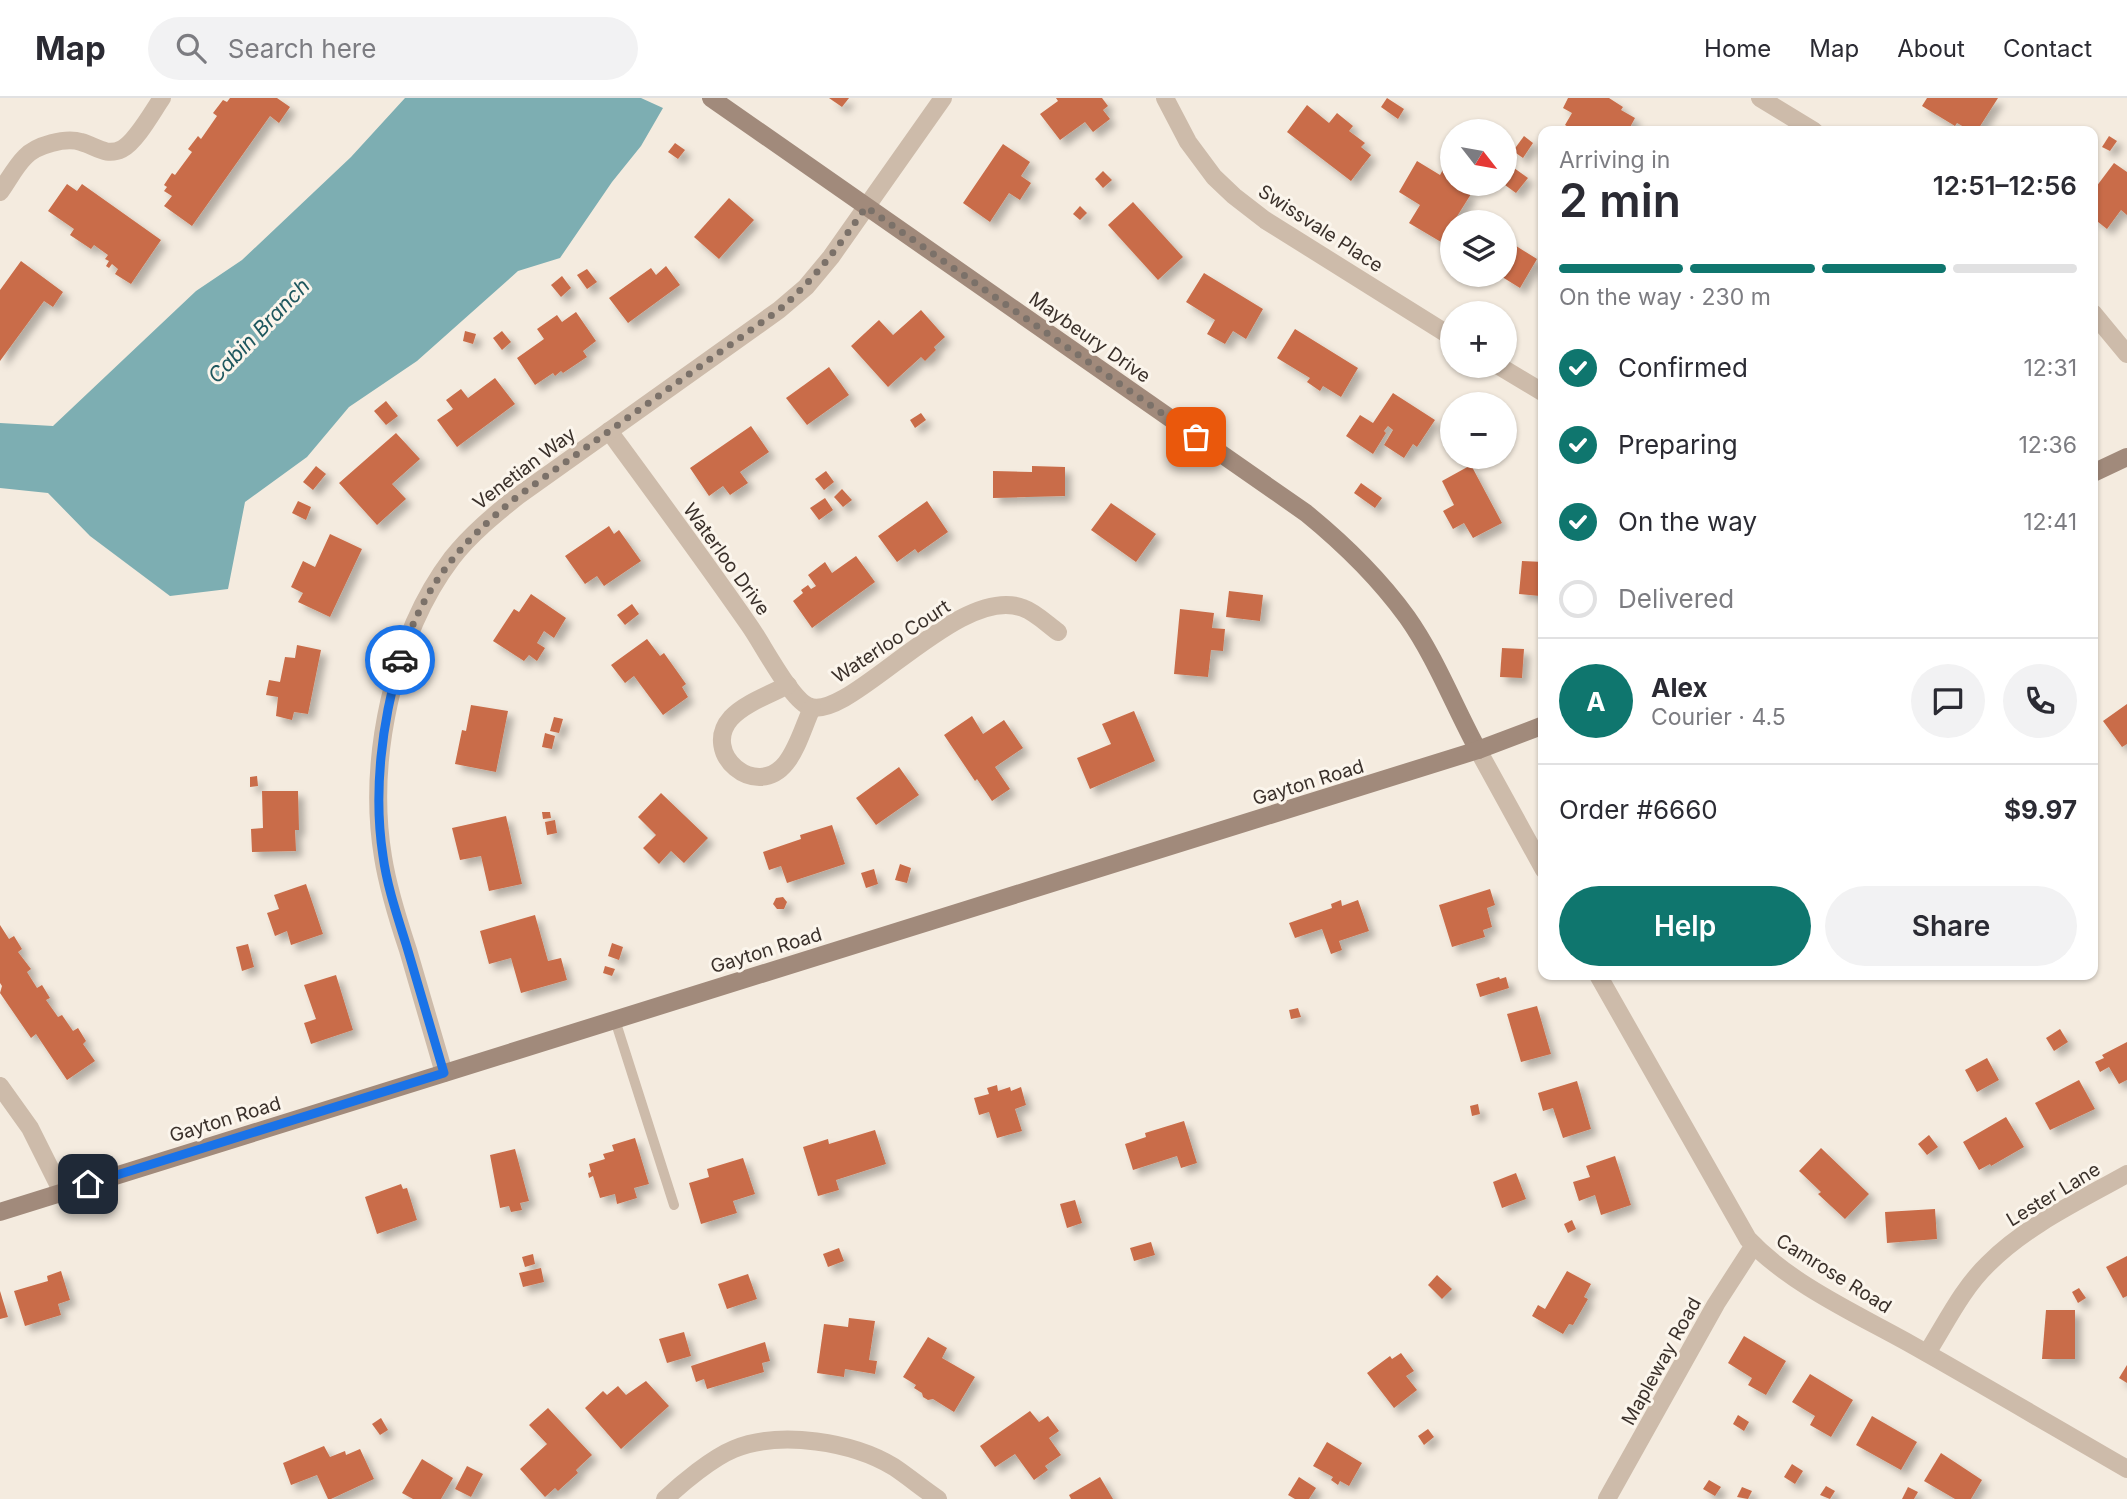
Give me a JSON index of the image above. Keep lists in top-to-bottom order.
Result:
{
  "streets": {
    "street": [
      "Swissvale Place",
      "Maybeury Drive",
      "Venetian Way",
      "Waterloo Drive",
      "Waterloo Court",
      "Gayton Road",
      "Lester Lane",
      "Camrose Road",
      "Mapleway Road"
    ]
  },
  "crossings": [
    ["Maybeury Drive", "Venetian Way"],
    ["Maybeury Drive", "Gayton Road"],
    ["Venetian Way", "Waterloo Drive"],
    ["Venetian Way", "Gayton Road"],
    ["Waterloo Drive", "Waterloo Court"],
    ["Lester Lane", "Camrose Road"],
    ["Camrose Road", "Mapleway Road"]
  ],
  "water": ["Cabin Branch"],
  "north": "bottom right",
  "page": {
    "header": "Map",
    "search": "Search here",
    "nav": [
      "Home",
      "Map",
      "About",
      "Contact"
    ],
    "map_buttons": ["+", "−"],
    "heading": ["2 min", "Arriving in", "12:51–12:56"],
    "panel": [
      "Alex",
      "Courier · 4.5",
      "Order #6660",
      "$9.97"
    ],
    "bar": "On the way · 230 m",
    "list": [
      ["Confirmed", "12:31"],
      ["Preparing", "12:36"],
      ["On the way", "12:41"],
      "Delivered"
    ],
    "round": "A",
    "buttons": ["Help", "Share"]
  }
}
